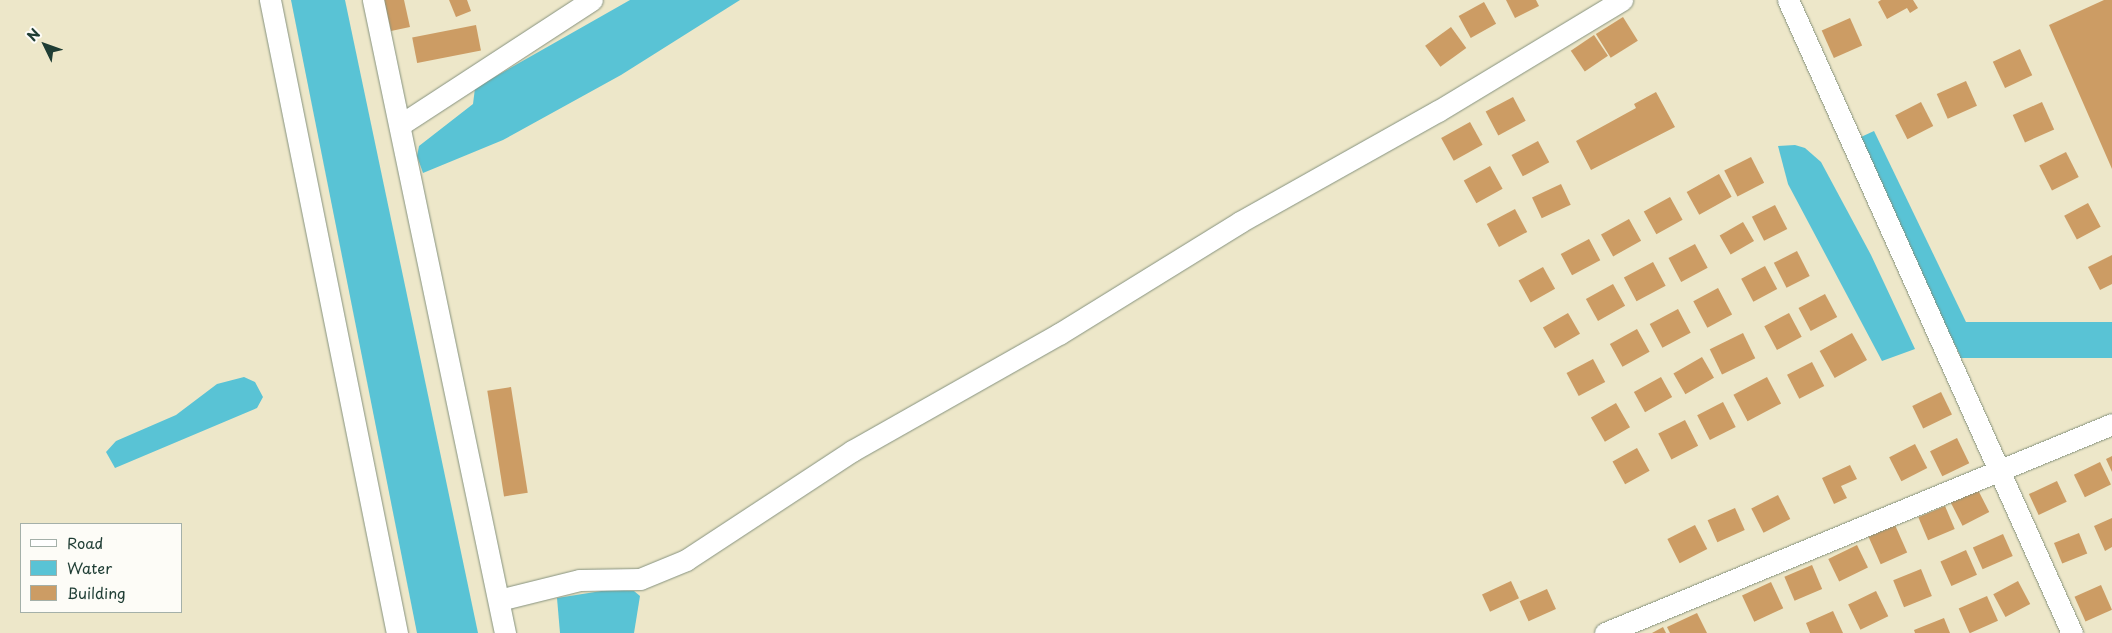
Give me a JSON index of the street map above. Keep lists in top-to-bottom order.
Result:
{
  "legend": ["Road", "Water", "Building"],
  "north": "top left"
}
